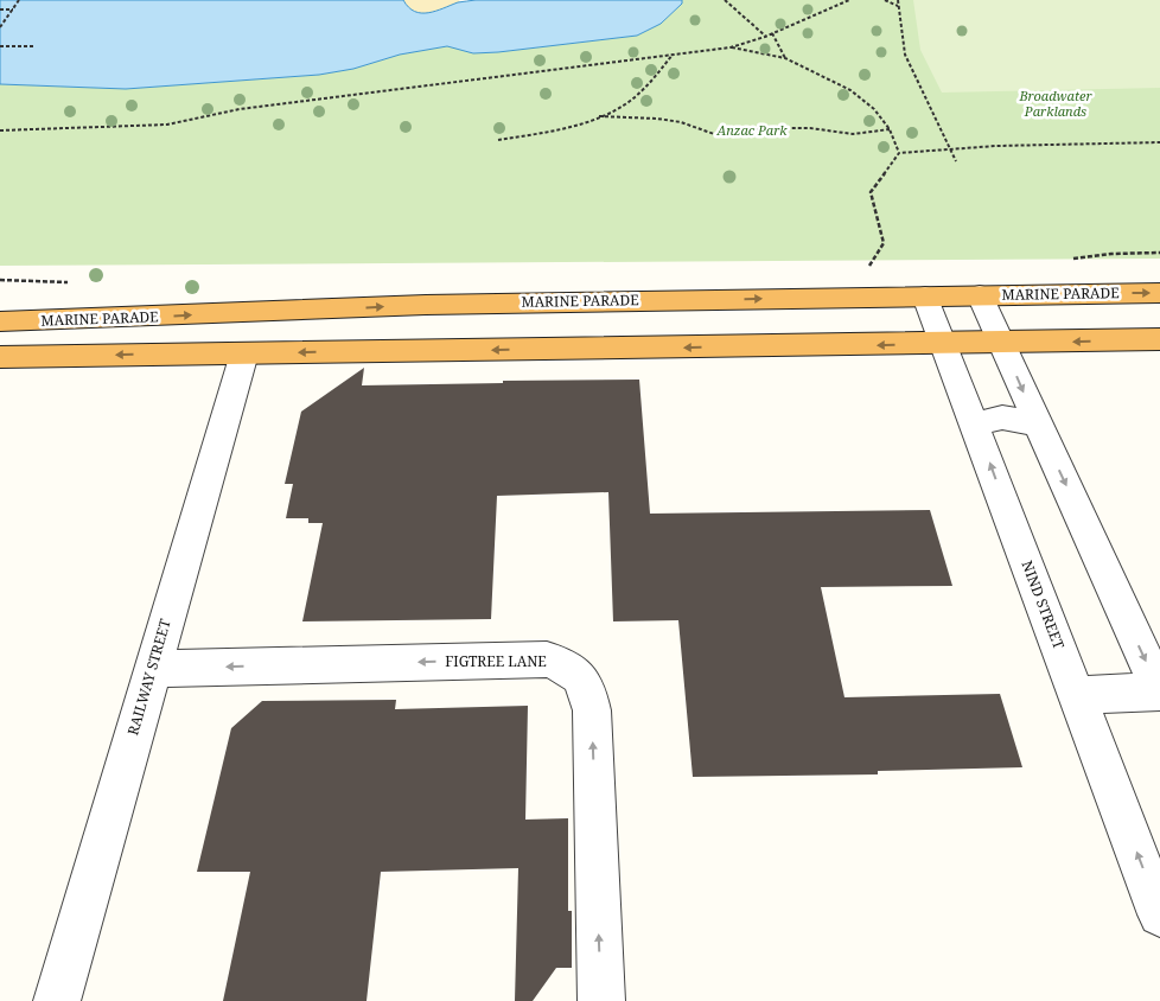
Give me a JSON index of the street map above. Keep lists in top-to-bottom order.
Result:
{
  "streets": {
    "highway": ["MARINE PARADE"],
    "street": ["NIND STREET", "FIGTREE LANE", "RAILWAY STREET"]
  },
  "crossings": [
    ["MARINE PARADE", "NIND STREET"],
    ["FIGTREE LANE", "RAILWAY STREET"]
  ],
  "parks": ["Broadwater Parklands", "Anzac Park"]
}
